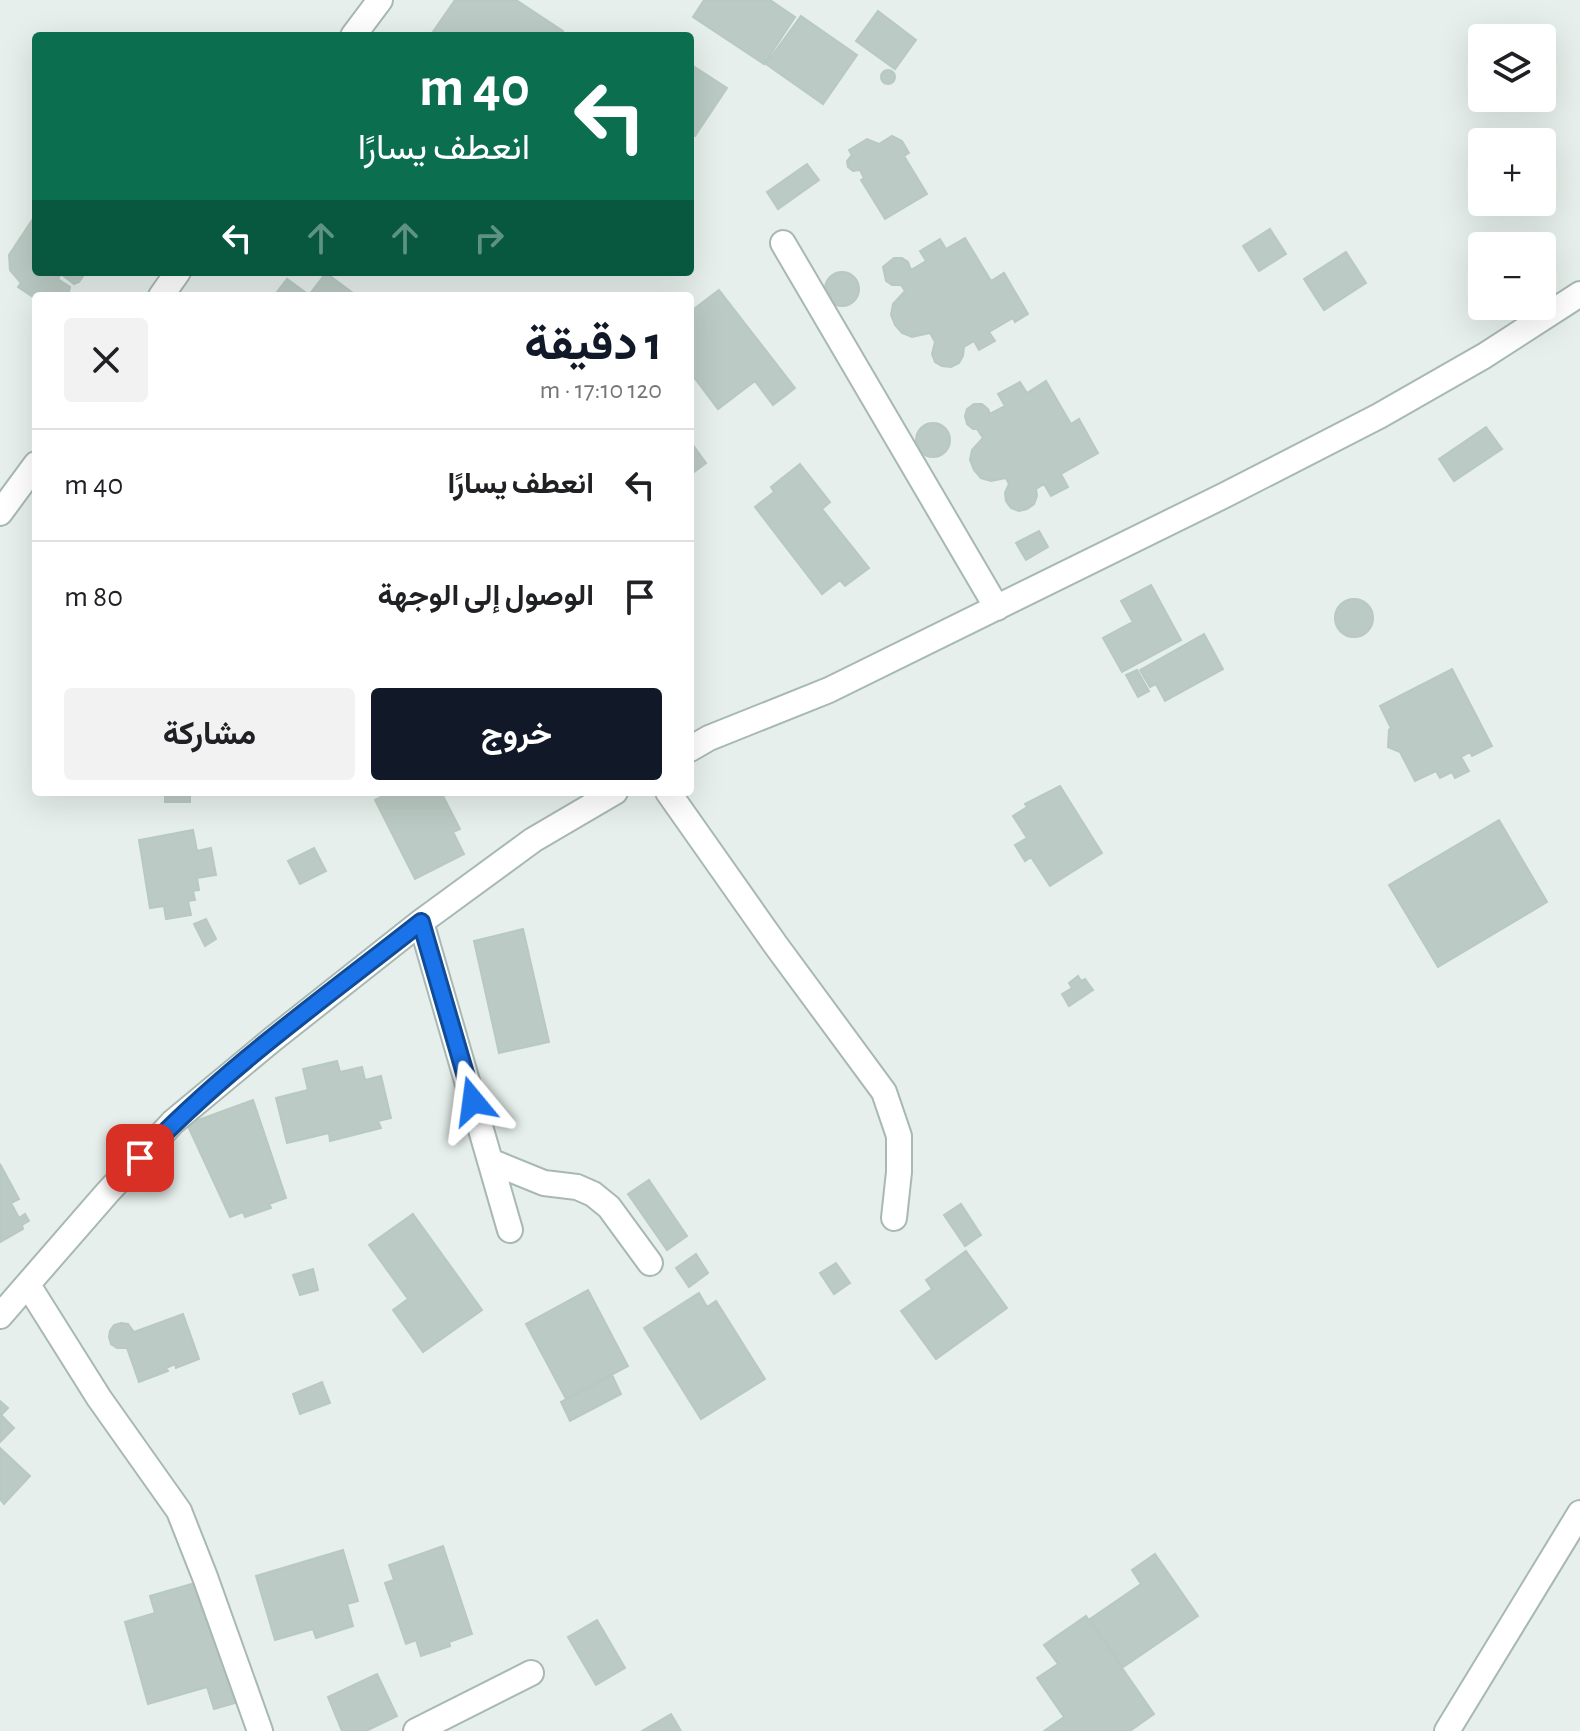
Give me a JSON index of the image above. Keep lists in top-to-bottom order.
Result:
{
  "page": {
    "map_buttons": ["+", "−"],
    "turn": ["40 m", "انعطف يسارًا"],
    "heading": ["1 دقيقة", "120 m · 17:10"],
    "list": [
      {
        "name": "انعطف يسارًا",
        "value": "40 m"
      },
      {
        "name": "الوصول إلى الوجهة",
        "value": "80 m"
      }
    ],
    "buttons": ["خروج", "مشاركة"]
  }
}
